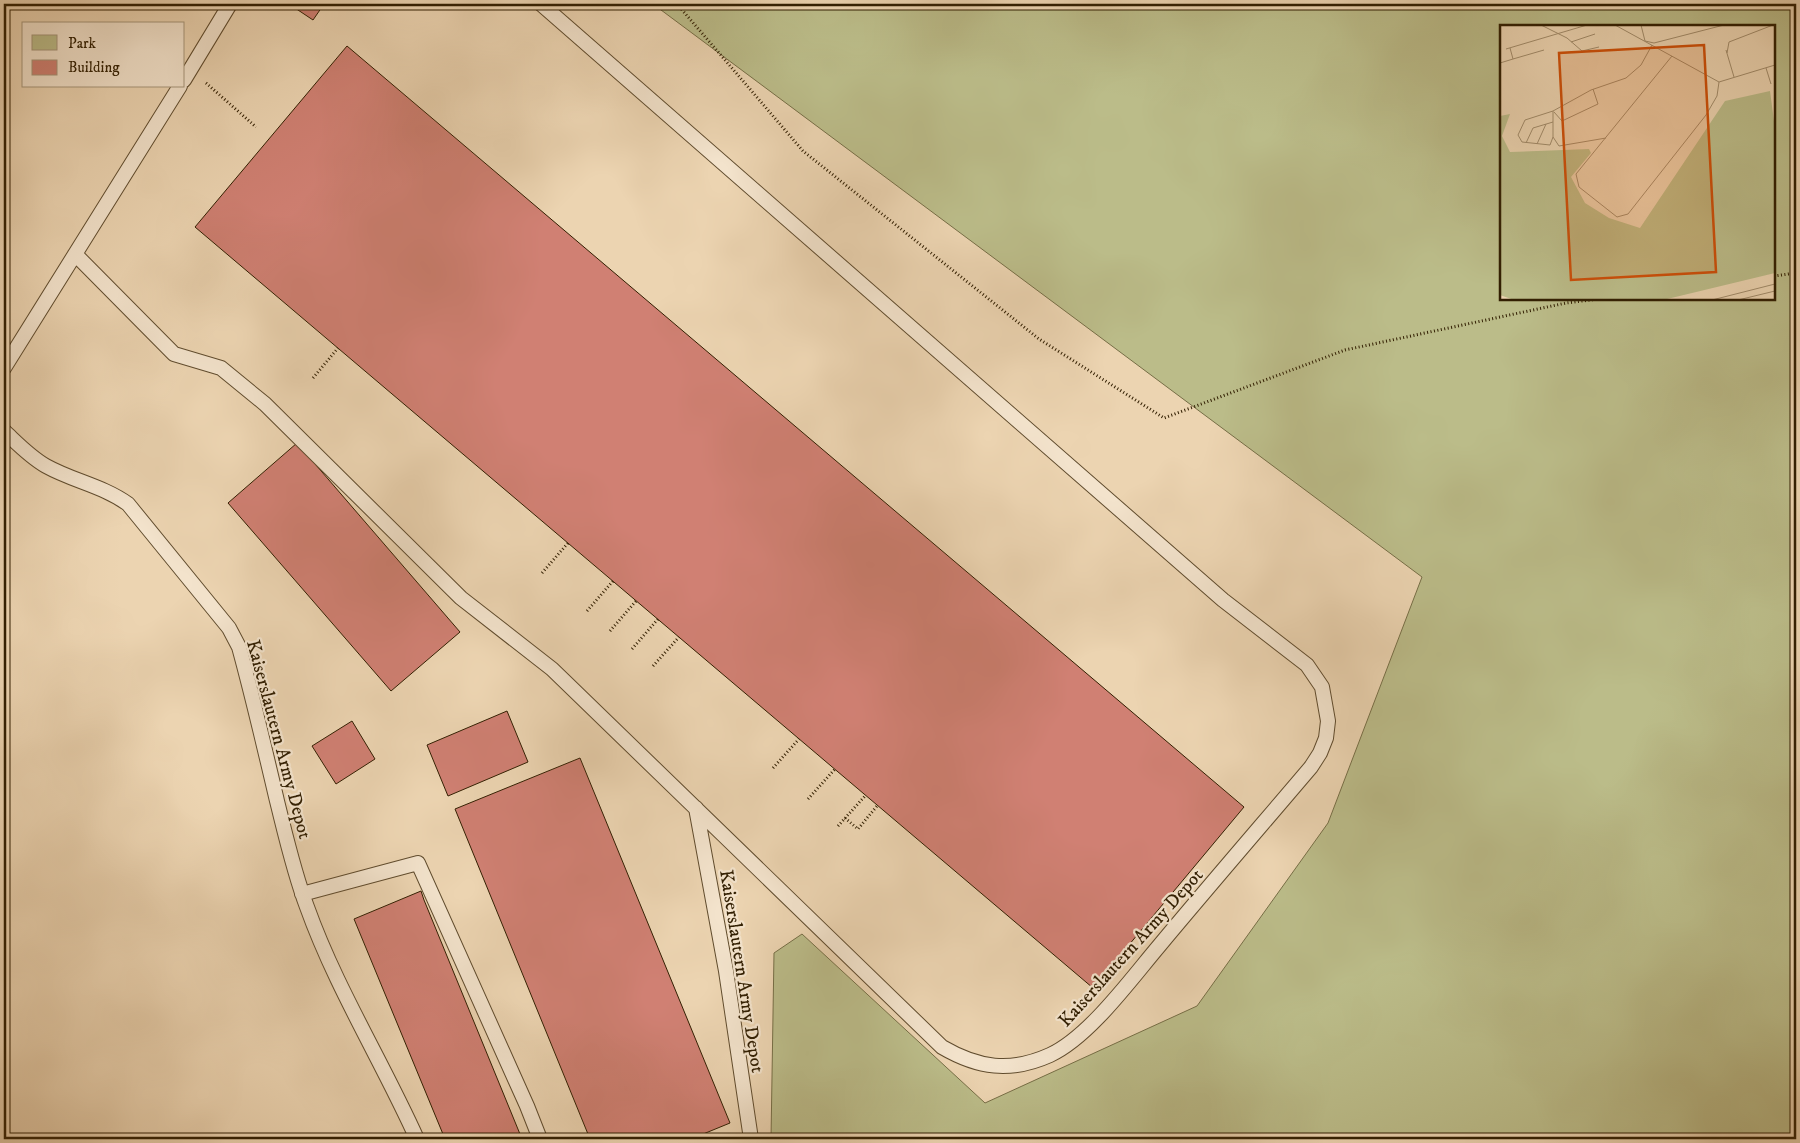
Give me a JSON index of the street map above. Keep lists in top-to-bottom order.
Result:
{
  "streets": {
    "lane": ["Kaiserslautern Army Depot"]
  },
  "legend": ["Park", "Building"]
}
